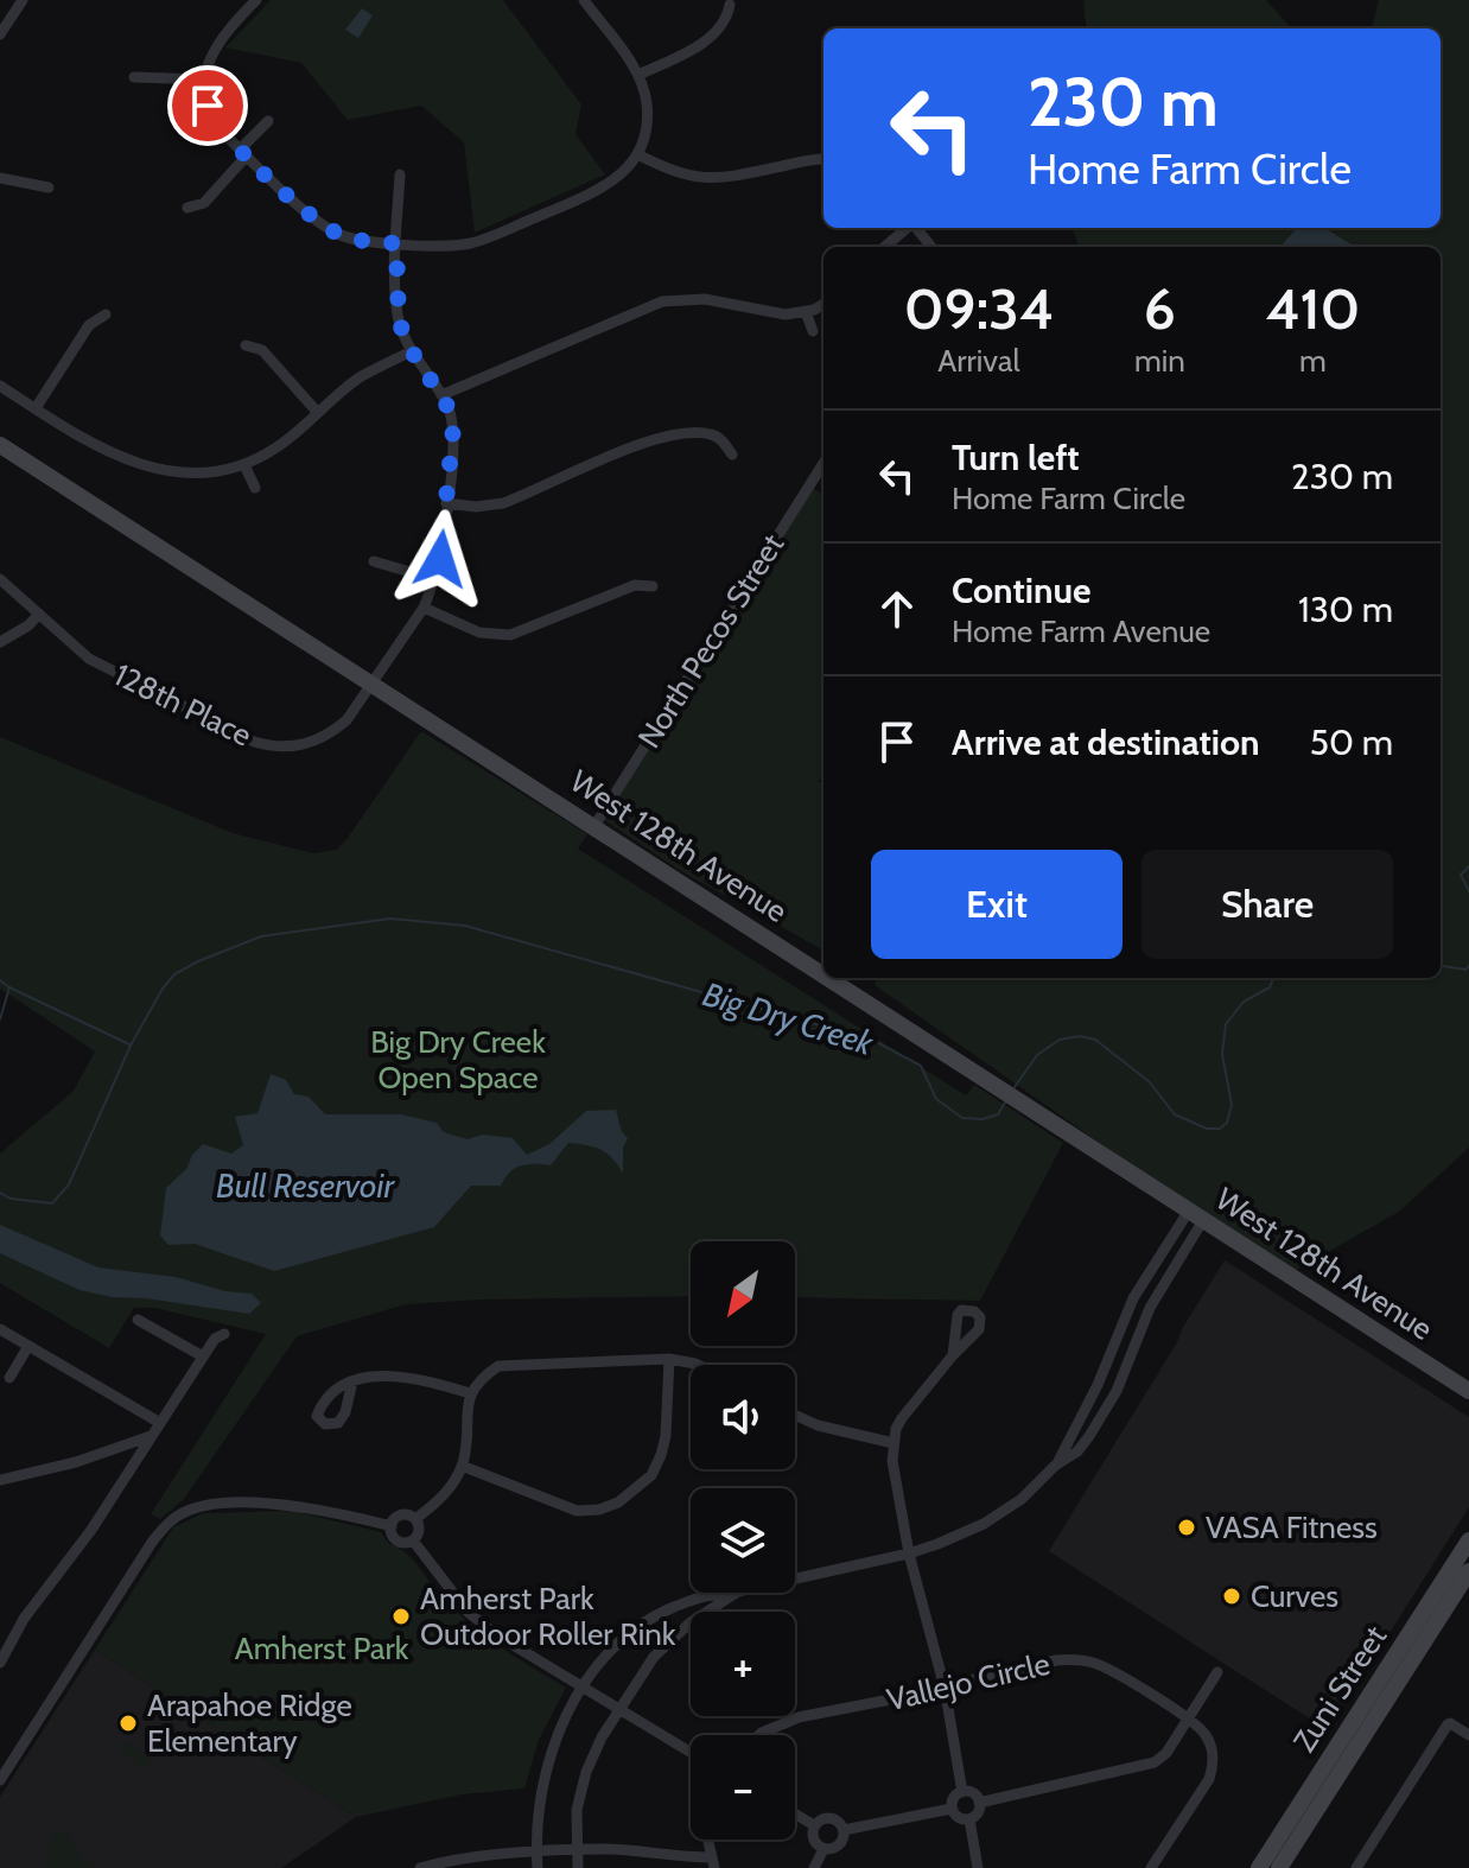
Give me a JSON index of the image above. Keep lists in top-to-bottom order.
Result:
{
  "streets": {
    "main road": ["West 128th Avenue", "Zuni Street"],
    "street": ["North Pecos Street", "128th Place", "Vallejo Circle"]
  },
  "crossings": [
    ["North Pecos Street", "West 128th Avenue"],
    ["128th Place", "West 128th Avenue"]
  ],
  "water": ["Big Dry Creek", "Bull Reservoir"],
  "parks": ["Big Dry Creek Open Space", "Amherst Park"],
  "places": [
    "VASA Fitness",
    "Curves",
    "Amherst Park Outdoor Roller Rink",
    "Arapahoe Ridge Elementary"
  ],
  "north": "bottom left",
  "page": {
    "turn": ["230 m", "Home Farm Circle"],
    "eta": [
      "09:34",
      "Arrival",
      "6",
      "min",
      "410",
      "m"
    ],
    "list": [
      {
        "name": "Turn left",
        "note": "Home Farm Circle",
        "value": "230 m"
      },
      {
        "name": "Continue",
        "note": "Home Farm Avenue",
        "value": "130 m"
      },
      {
        "name": "Arrive at destination",
        "value": "50 m"
      }
    ],
    "buttons": ["Exit", "Share"],
    "map_buttons": ["+", "−"]
  }
}
